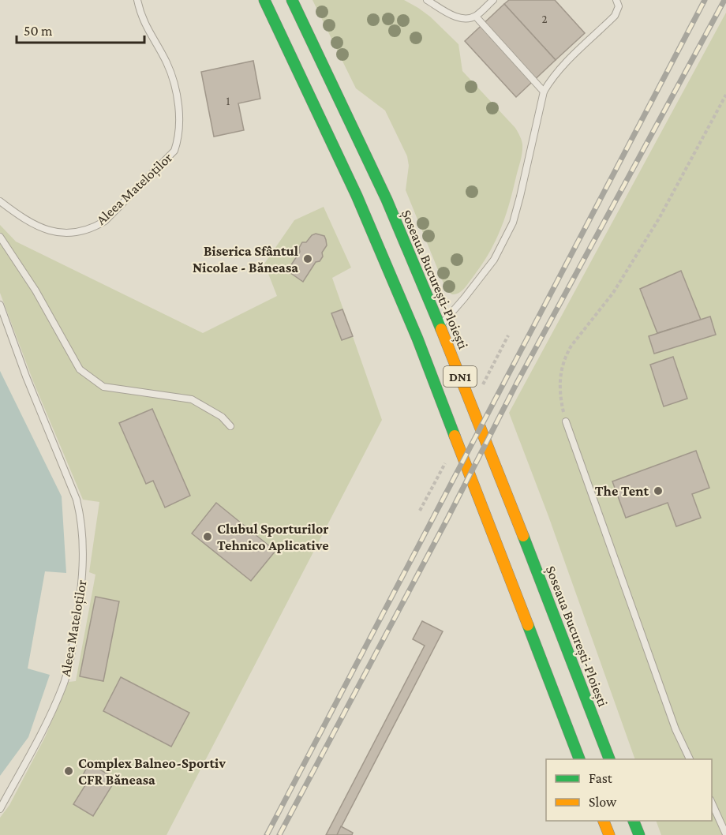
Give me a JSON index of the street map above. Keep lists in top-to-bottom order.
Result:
{
  "streets": {
    "main road": ["Șoseaua București-Ploiești", "DN1"],
    "lane": ["Aleea Mateloților"]
  },
  "places": [
    "Biserica Sfântul Nicolae - Băneasa",
    "The Tent",
    "Clubul Sporturilor Tehnico Aplicative",
    "Complex Balneo-Sportiv CFR Băneasa"
  ],
  "house_numbers": ["2", "1"],
  "legend": ["Fast", "Slow"],
  "scale_bar": "50 m"
}
